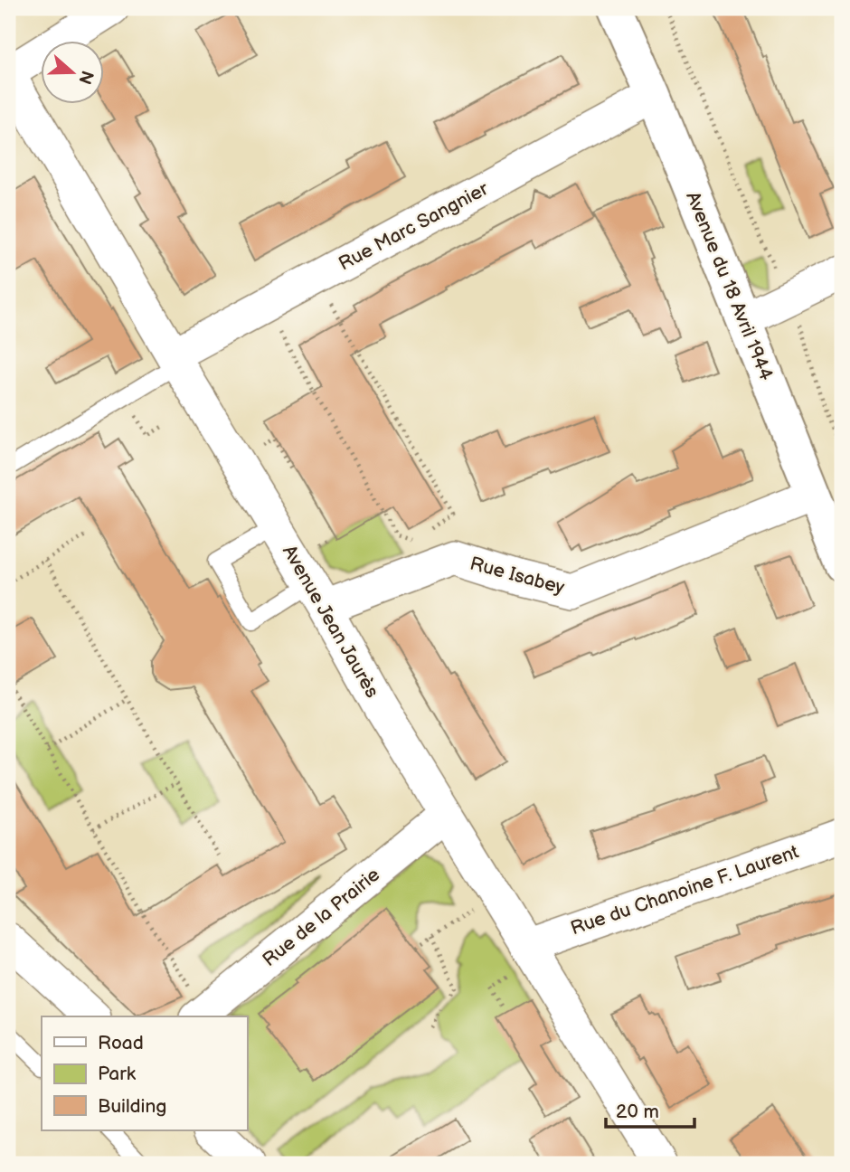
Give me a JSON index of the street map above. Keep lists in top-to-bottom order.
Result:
{
  "streets": {
    "street": [
      "Rue Marc Sangnier",
      "Avenue du 18 Avril 1944",
      "Rue Isabey",
      "Avenue Jean Jaurès",
      "Rue du Chanoine F. Laurent",
      "Rue de la Prairie"
    ]
  },
  "crossings": [
    ["Rue Marc Sangnier", "Avenue du 18 Avril 1944"],
    ["Rue Marc Sangnier", "Avenue Jean Jaurès"],
    ["Avenue du 18 Avril 1944", "Rue Isabey"],
    ["Rue Isabey", "Avenue Jean Jaurès"],
    ["Avenue Jean Jaurès", "Rue du Chanoine F. Laurent"],
    ["Avenue Jean Jaurès", "Rue de la Prairie"]
  ],
  "legend": ["Road", "Park", "Building"],
  "scale_bar": "20 m",
  "north": "right"
}
